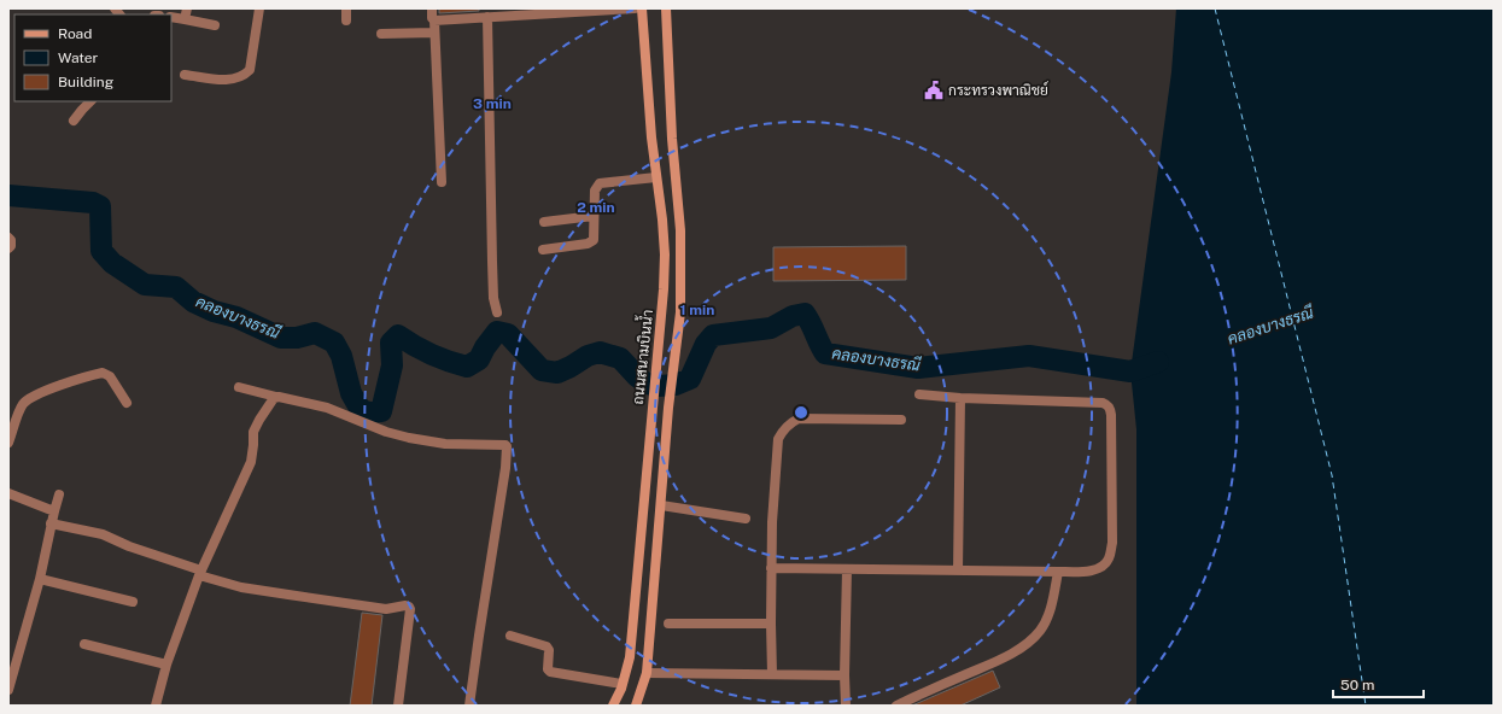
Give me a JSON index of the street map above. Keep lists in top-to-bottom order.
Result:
{
  "streets": {
    "main road": ["ถนนสนามบินน้ำ"]
  },
  "water": ["คลองบางธรณี"],
  "places": {
    "public building": ["กระทรวงพาณิชย์"]
  },
  "legend": ["Road", "Water", "Building"],
  "scale_bar": "50 m",
  "rings": ["3 min", "2 min", "1 min"]
}
